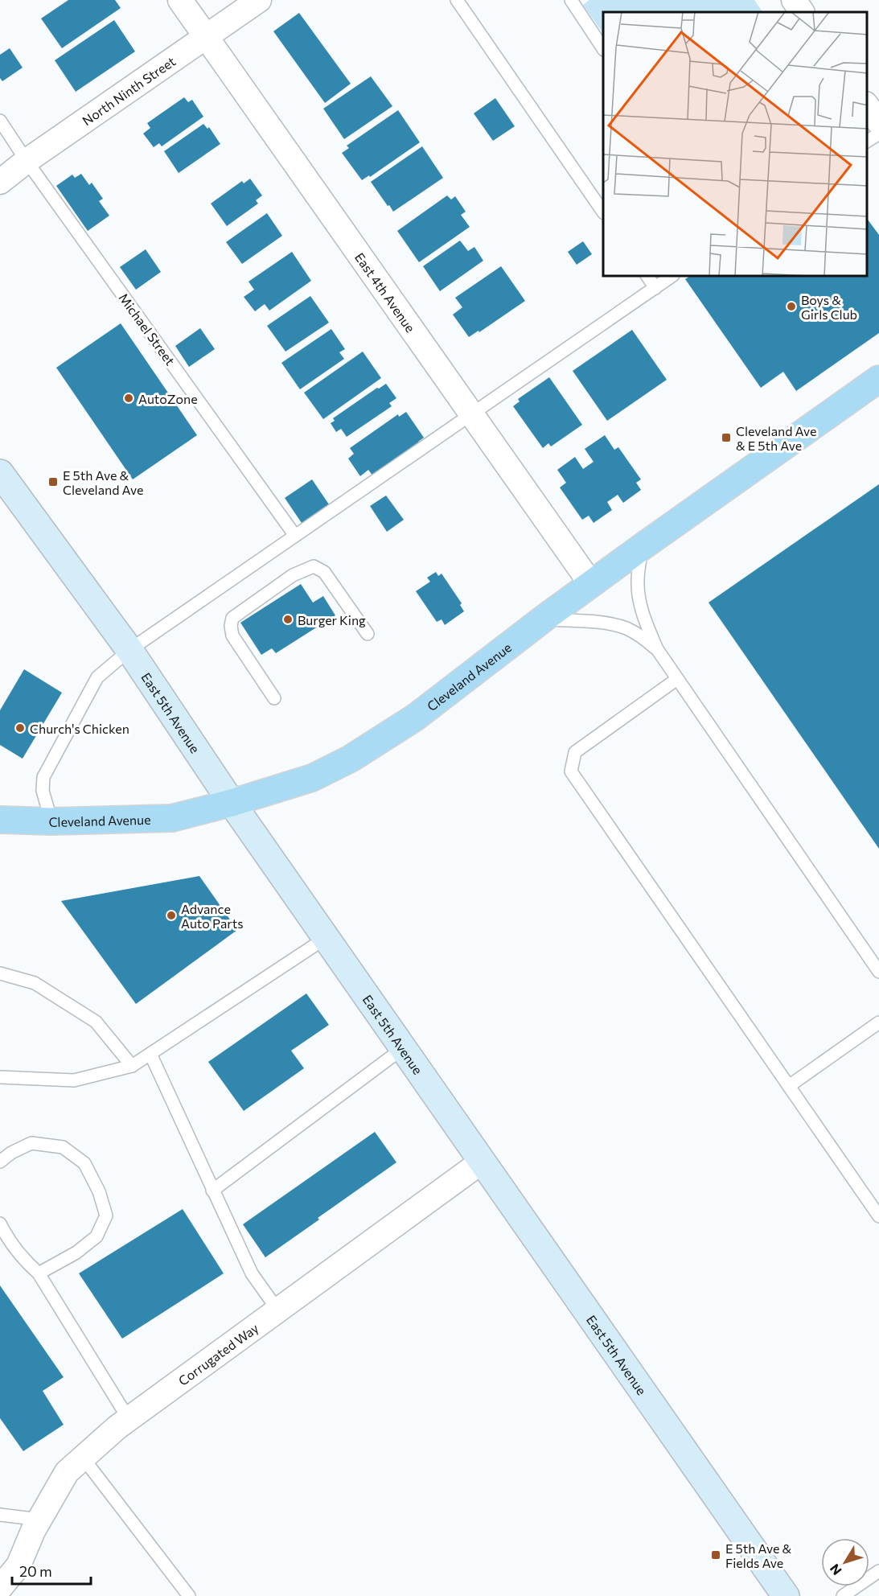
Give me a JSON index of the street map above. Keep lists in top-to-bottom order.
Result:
{
  "streets": {
    "main road": ["Cleveland Avenue", "East 5th Avenue"],
    "street": ["North Ninth Street", "East 4th Avenue", "Corrugated Way"],
    "lane": ["Michael Street"]
  },
  "crossings": [
    ["North Ninth Street", "East 4th Avenue"],
    ["North Ninth Street", "Michael Street"],
    ["East 4th Avenue", "Cleveland Avenue"],
    ["Cleveland Avenue", "East 5th Avenue"],
    ["East 5th Avenue", "Corrugated Way"]
  ],
  "places": {
    "other": [
      "Boys & Girls Club",
      "AutoZone",
      "Burger King",
      "Church's Chicken",
      "Advance Auto Parts"
    ],
    "transit": ["Cleveland Ave & E 5th Ave", "E 5th Ave & Cleveland Ave", "E 5th Ave & Fields Ave"]
  },
  "scale_bar": "20 m",
  "north": "bottom left"
}
